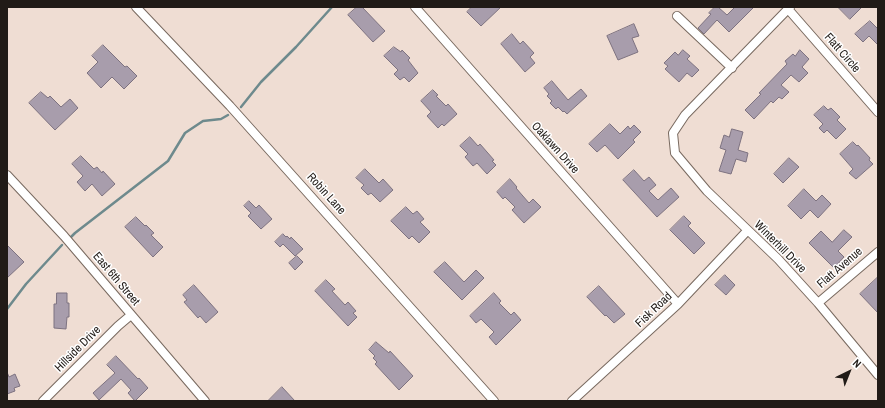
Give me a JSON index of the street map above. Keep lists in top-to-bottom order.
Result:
{
  "streets": {
    "street": [
      "Flatt Circle",
      "Oaklawn Drive",
      "Robin Lane",
      "Winterhill Drive",
      "Flatt Avenue",
      "East 6th Street",
      "Fisk Road",
      "Hillside Drive"
    ]
  },
  "crossings": [
    ["Oaklawn Drive", "Fisk Road"],
    ["Winterhill Drive", "Flatt Avenue"],
    ["Winterhill Drive", "Fisk Road"],
    ["East 6th Street", "Hillside Drive"]
  ],
  "north": "top right"
}
